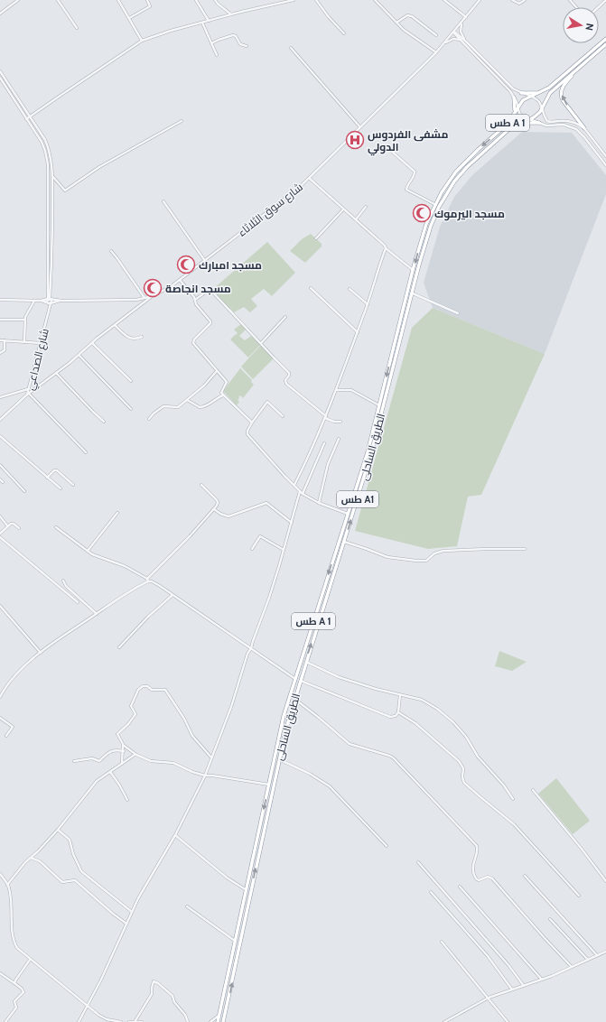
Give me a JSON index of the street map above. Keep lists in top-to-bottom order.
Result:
{
  "streets": {
    "highway": ["طس A 1", "الطريق الساحلى", "طس A1"],
    "street": ["شارع سوق الثلاثاء", "شارع الصداعي"]
  },
  "crossings": [
    ["طس A 1", "الطريق الساحلى"]
  ],
  "places": {
    "hospital": ["مشفى الفردوس الدولي"],
    "mosque": ["مسجد اليرموك", "مسجد امبارك", "مسجد انجاصة"]
  },
  "north": "right"
}
